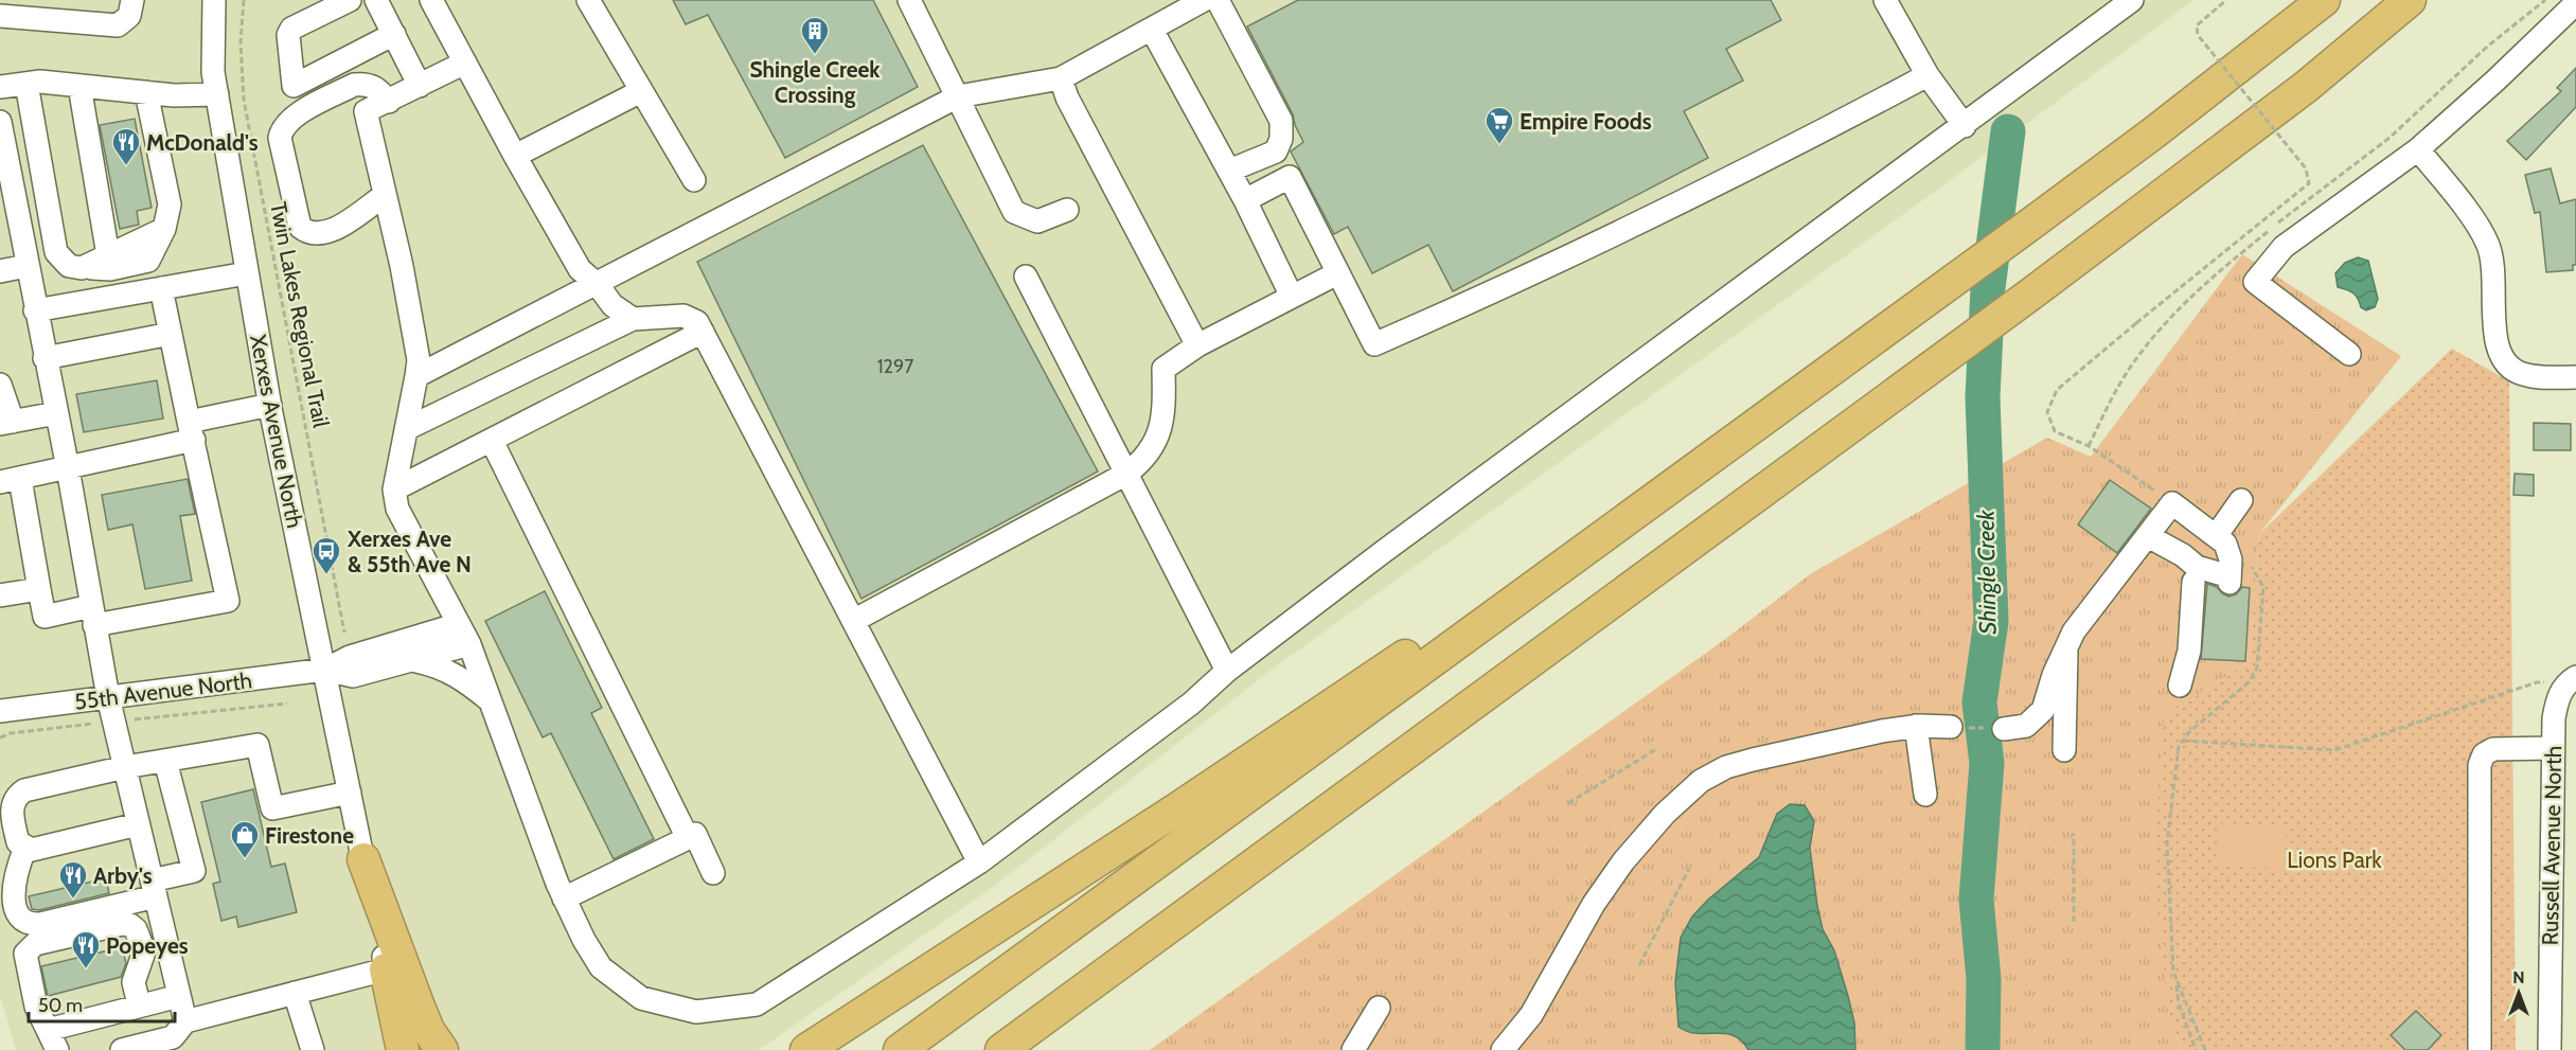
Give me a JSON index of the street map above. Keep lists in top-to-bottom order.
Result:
{
  "streets": {
    "street": ["Xerxes Avenue North", "55th Avenue North", "Russell Avenue North"],
    "path": ["Twin Lakes Regional Trail"]
  },
  "crossings": [
    ["Xerxes Avenue North", "55th Avenue North"]
  ],
  "water": ["Shingle Creek"],
  "parks": ["Lions Park"],
  "places": {
    "building": ["Shingle Creek Crossing"],
    "supermarket": ["Empire Foods"],
    "restaurant": ["McDonald's", "Arby's", "Popeyes"],
    "bus stop": ["Xerxes Ave & 55th Ave N"],
    "shop": ["Firestone"]
  },
  "house_numbers": ["1297"],
  "scale_bar": "50 m",
  "north": "top"
}
